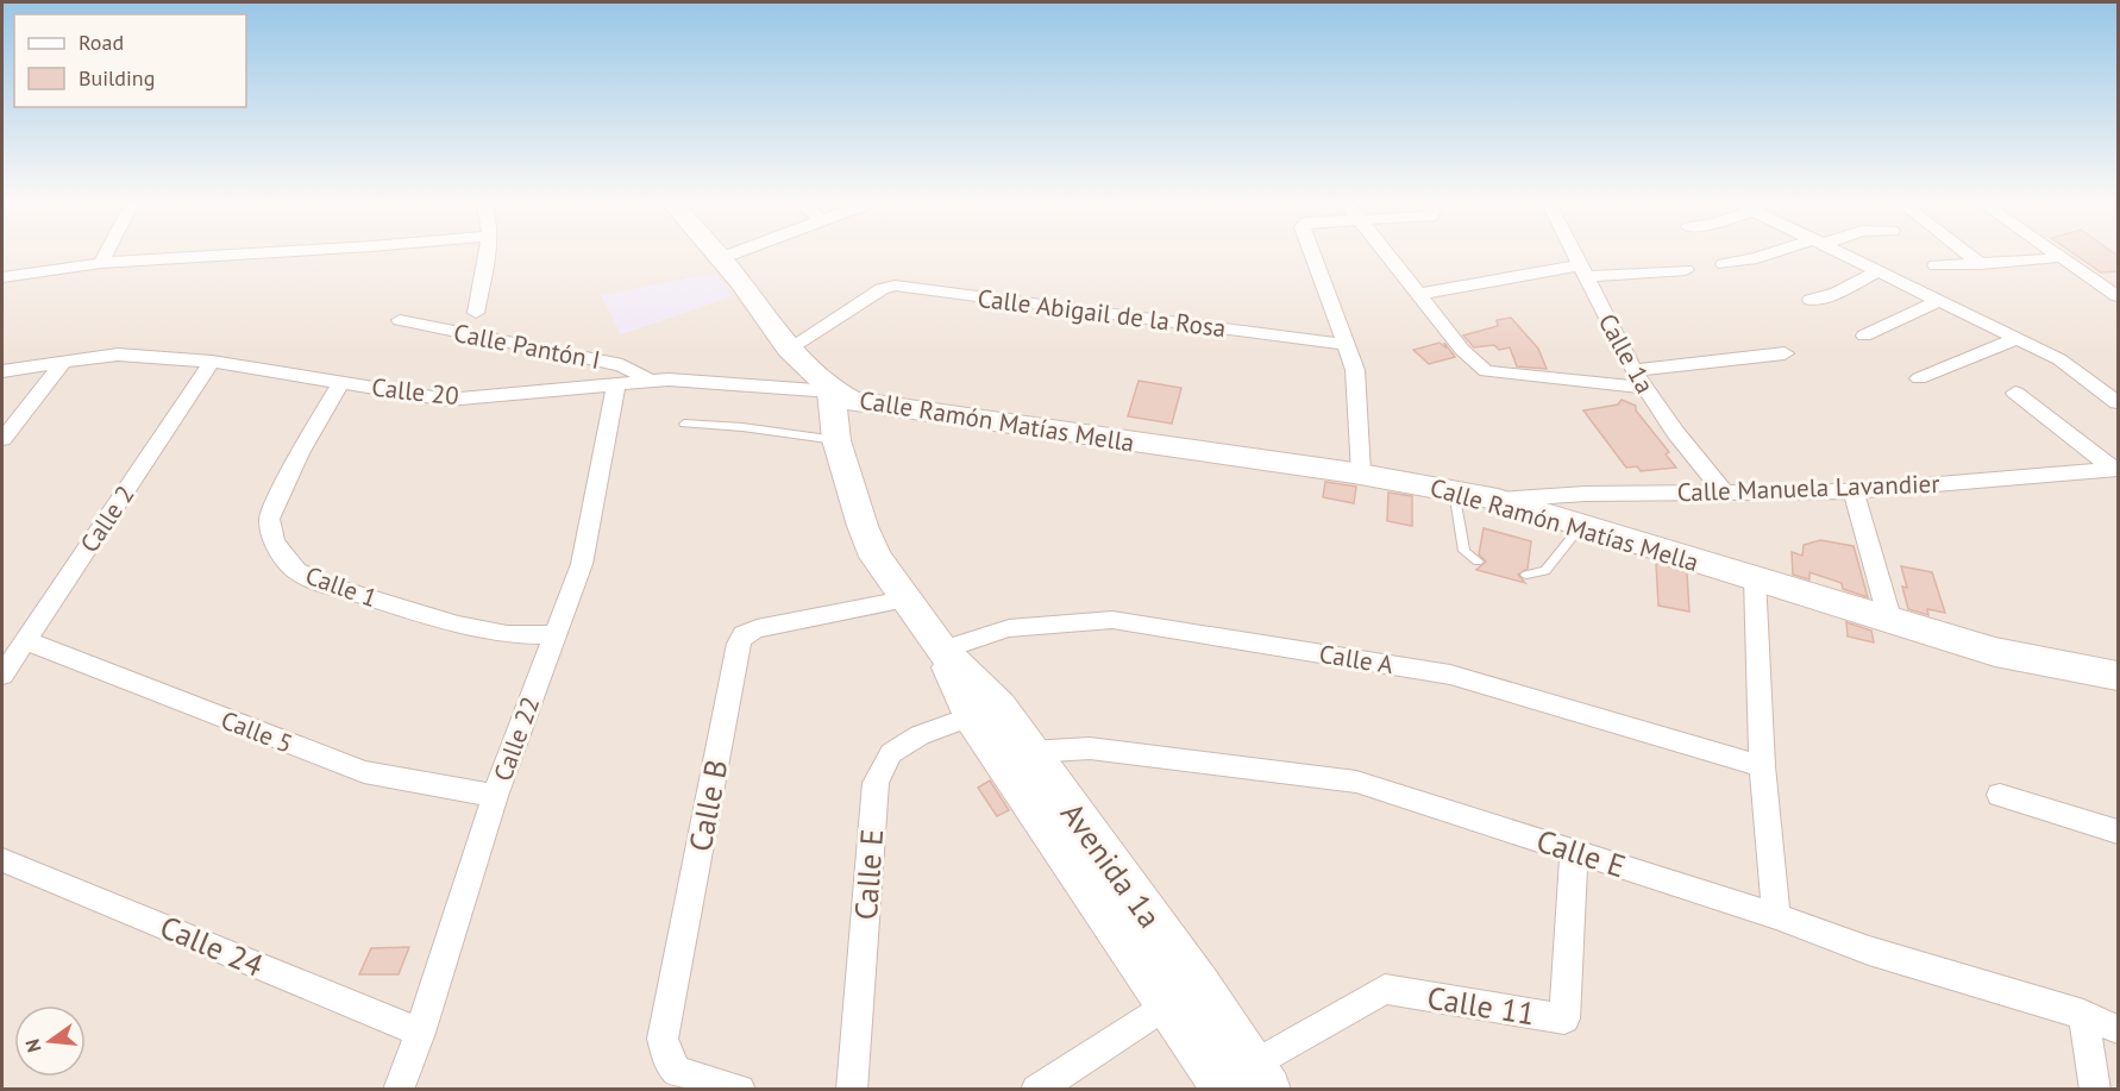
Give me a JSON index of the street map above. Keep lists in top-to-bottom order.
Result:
{
  "streets": {
    "main road": ["Calle Ramón Matías Mella", "Avenida 1a"],
    "street": [
      "Calle Abigail de la Rosa",
      "Calle Pantón I",
      "Calle 1a",
      "Calle 20",
      "Calle Manuela Lavandier",
      "Calle 2",
      "Calle 1",
      "Calle A",
      "Calle 5",
      "Calle 22",
      "Calle B",
      "Calle E",
      "Calle 24",
      "Calle 11"
    ]
  },
  "crossings": [
    ["Calle Pantón I", "Calle 20"],
    ["Calle 1a", "Calle Manuela Lavandier"],
    ["Calle 20", "Calle Ramón Matías Mella"],
    ["Calle 20", "Calle 2"],
    ["Calle 20", "Calle 1"],
    ["Calle 20", "Calle 22"],
    ["Calle 20", "Avenida 1a"],
    ["Calle Ramón Matías Mella", "Calle Manuela Lavandier"],
    ["Calle Ramón Matías Mella", "Avenida 1a"],
    ["Calle 2", "Calle 5"],
    ["Calle 1", "Calle 22"],
    ["Calle A", "Avenida 1a"],
    ["Calle 5", "Calle 22"],
    ["Calle 22", "Calle 24"],
    ["Calle B", "Avenida 1a"],
    ["Calle E", "Avenida 1a"],
    ["Calle E", "Calle 11"],
    ["Avenida 1a", "Calle 11"]
  ],
  "legend": ["Road", "Building"],
  "north": "left"
}
